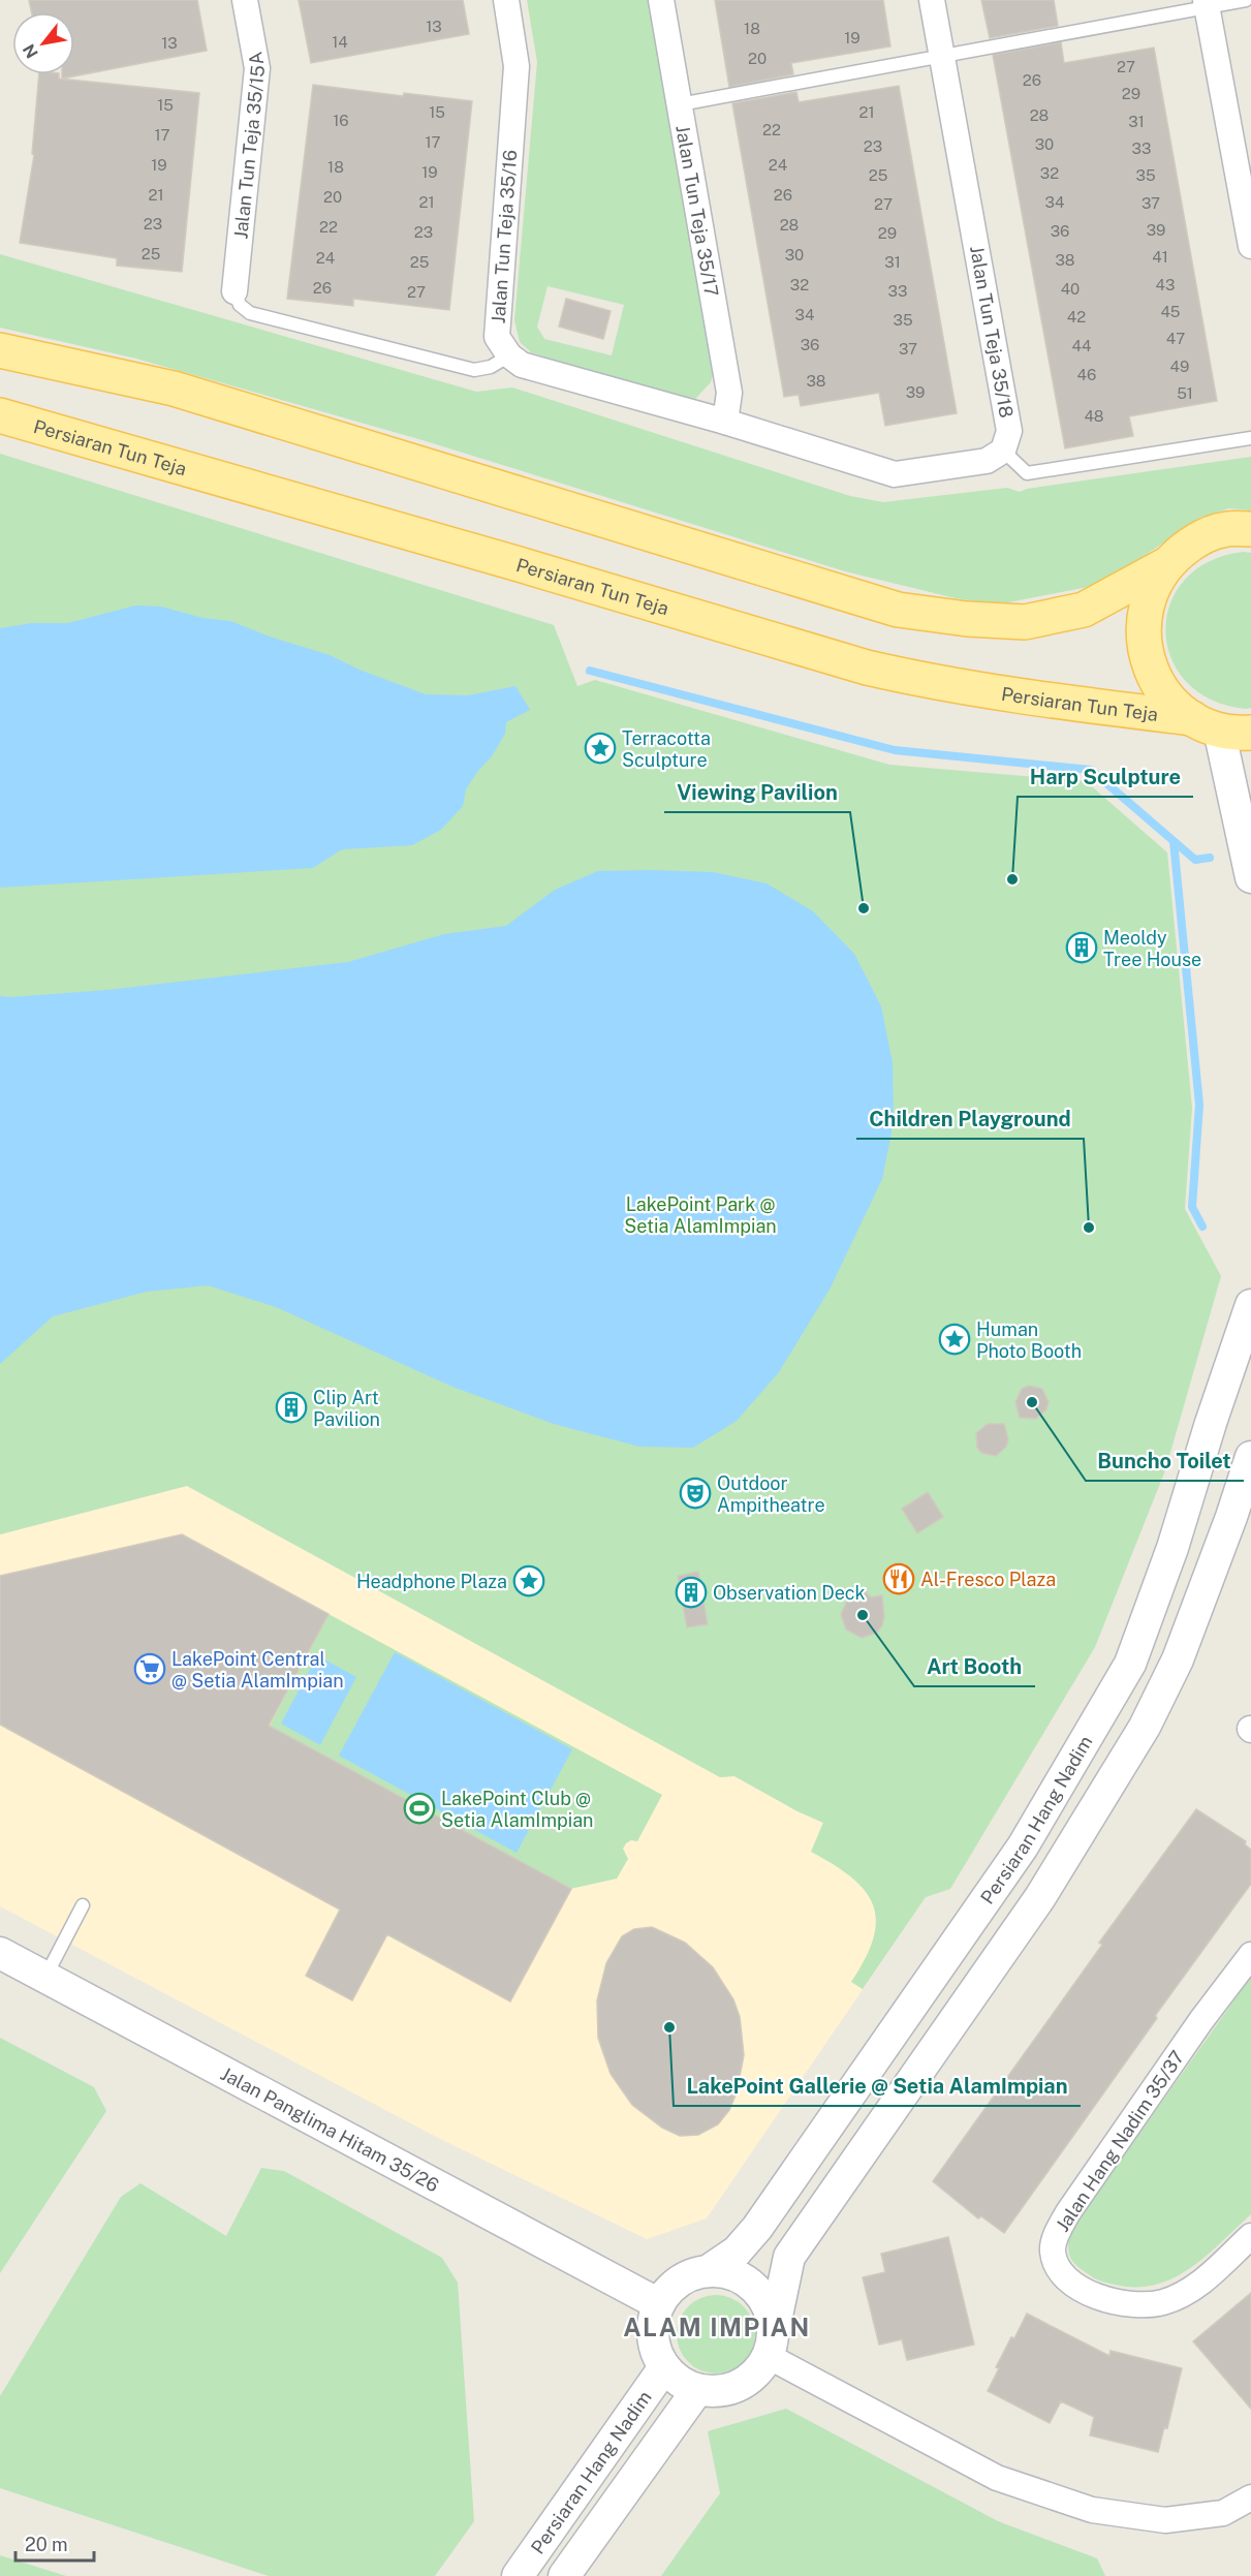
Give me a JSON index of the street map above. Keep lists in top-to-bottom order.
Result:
{
  "streets": {
    "main road": ["Persiaran Tun Teja"],
    "street": [
      "Jalan Tun Teja 35/15A",
      "Jalan Tun Teja 35/17",
      "Jalan Tun Teja 35/16",
      "Jalan Tun Teja 35/18",
      "Persiaran Hang Nadim",
      "Jalan Panglima Hitam 35/26",
      "Jalan Hang Nadim 35/37"
    ]
  },
  "crossings": [
    ["Persiaran Hang Nadim", "Jalan Panglima Hitam 35/26"]
  ],
  "districts": ["ALAM IMPIAN"],
  "parks": ["LakePoint Park @ Setia AlamImpian"],
  "places": {
    "place": ["Terracotta Sculpture", "Human Photo Booth", "Headphone Plaza"],
    "other": [
      "Harp Sculpture",
      "Viewing Pavilion",
      "Children Playground",
      "Buncho Toilet",
      "Art Booth",
      "LakePoint Gallerie @ Setia AlamImpian"
    ],
    "building": ["Meoldy Tree House", "Clip Art Pavilion", "Observation Deck"],
    "theatre": ["Outdoor Ampitheatre"],
    "restaurant": ["Al-Fresco Plaza"],
    "supermarket": ["LakePoint Central @ Setia AlamImpian"],
    "sports": ["LakePoint Club @ Setia AlamImpian"]
  },
  "house_numbers": [
    "13",
    "18",
    "19",
    "14",
    "13",
    "20",
    "27",
    "26",
    "29",
    "15",
    "15",
    "21",
    "28",
    "16",
    "31",
    "22",
    "17",
    "17",
    "30",
    "23",
    "33",
    "19",
    "24",
    "18",
    "19",
    "32",
    "25",
    "35",
    "21",
    "26",
    "20",
    "21",
    "34",
    "37",
    "27",
    "23",
    "28",
    "22",
    "39",
    "36",
    "23",
    "29",
    "25",
    "30",
    "41",
    "24",
    "38",
    "25",
    "31",
    "32",
    "43",
    "26",
    "40",
    "33",
    "27",
    "45",
    "34",
    "42",
    "35",
    "47",
    "36",
    "44",
    "37",
    "49",
    "46",
    "38",
    "39",
    "51",
    "48"
  ],
  "scale_bar": "20 m",
  "north": "bottom left"
}
